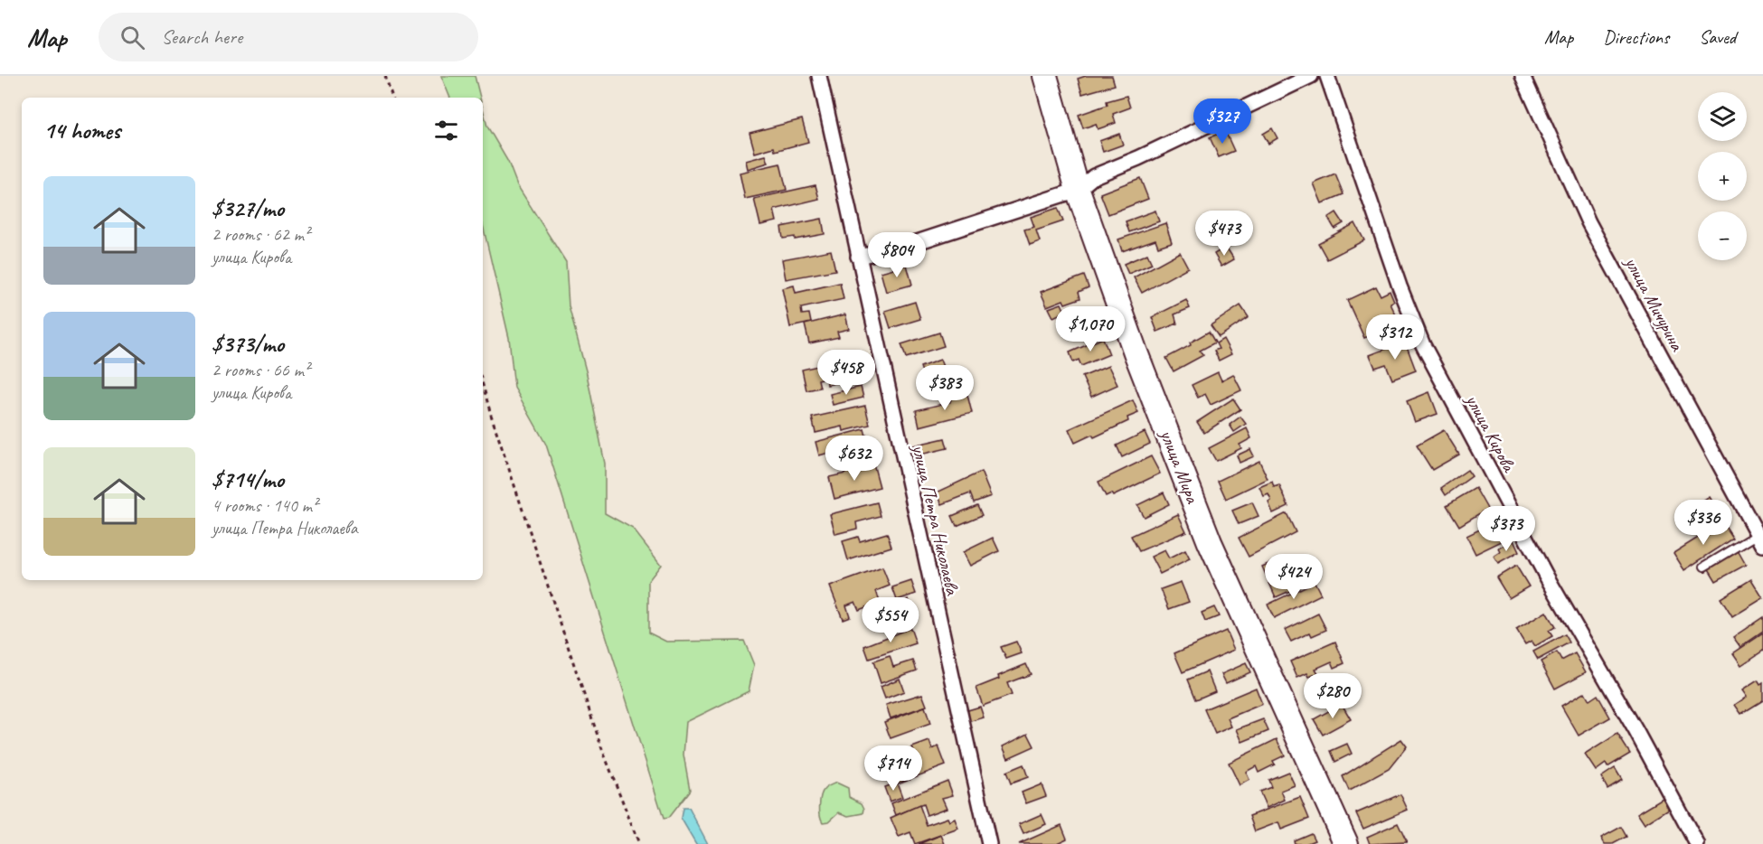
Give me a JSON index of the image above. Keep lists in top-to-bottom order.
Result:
{
  "streets": {
    "main road": ["улица Мира"],
    "street": ["улица Мичурина", "улица Кирова", "улица Петра Николаева"]
  },
  "page": {
    "header": "Map",
    "search": "Search here",
    "nav": ["Map", "Directions", "Saved"],
    "map_buttons": ["+", "−"],
    "heading": "14 homes",
    "price": [
      "$327",
      "$473",
      "$804",
      "$1,070",
      "$312",
      "$458",
      "$383",
      "$632",
      "$336",
      "$373",
      "$424",
      "$554",
      "$280",
      "$714"
    ],
    "list": [
      {
        "name": "$327/mo",
        "note": "2 rooms · 62 m² · улица Кирова"
      },
      {
        "name": "$373/mo",
        "note": "2 rooms · 66 m² · улица Кирова"
      },
      {
        "name": "$714/mo",
        "note": "4 rooms · 140 m² · улица Петра Николаева"
      }
    ]
  }
}
